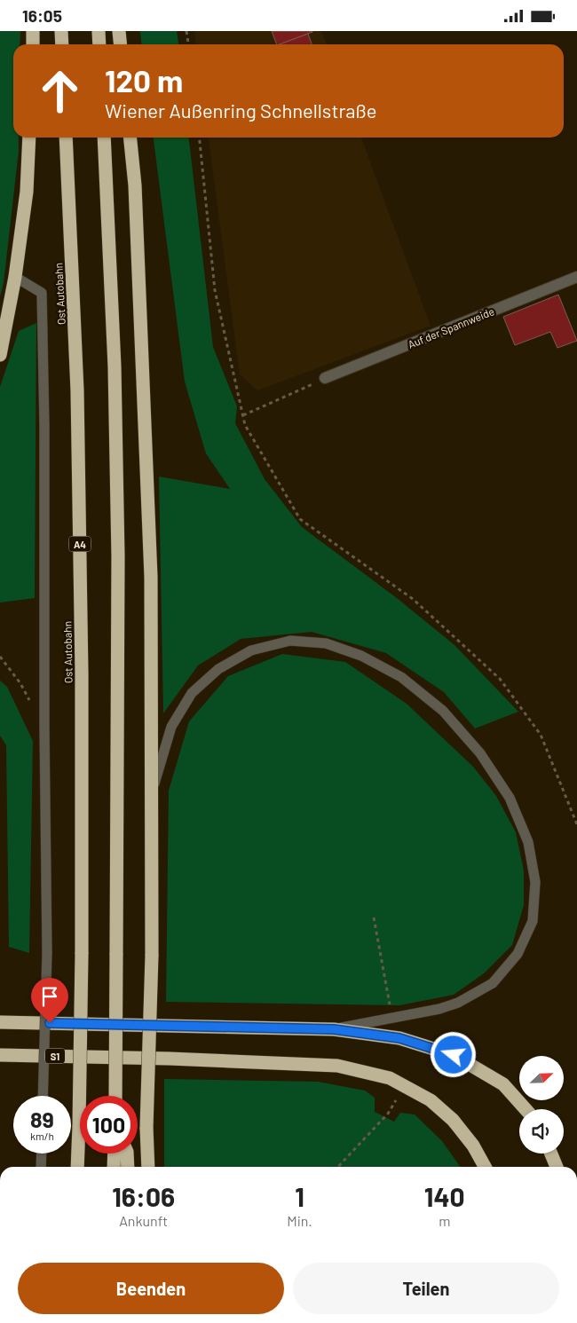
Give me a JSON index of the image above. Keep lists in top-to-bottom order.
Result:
{
  "streets": {
    "highway": ["Ost Autobahn", "A4", "S1"],
    "street": ["Auf der Spannweide"]
  },
  "north": "top right",
  "page": {
    "status": "16:05",
    "turn": ["120 m", "Wiener Außenring Schnellstraße"],
    "speed": "89 km/h",
    "limit": "100",
    "eta": [
      "16:06",
      "Ankunft",
      "1",
      "Min.",
      "140",
      "m"
    ],
    "buttons": ["Beenden", "Teilen"]
  }
}
